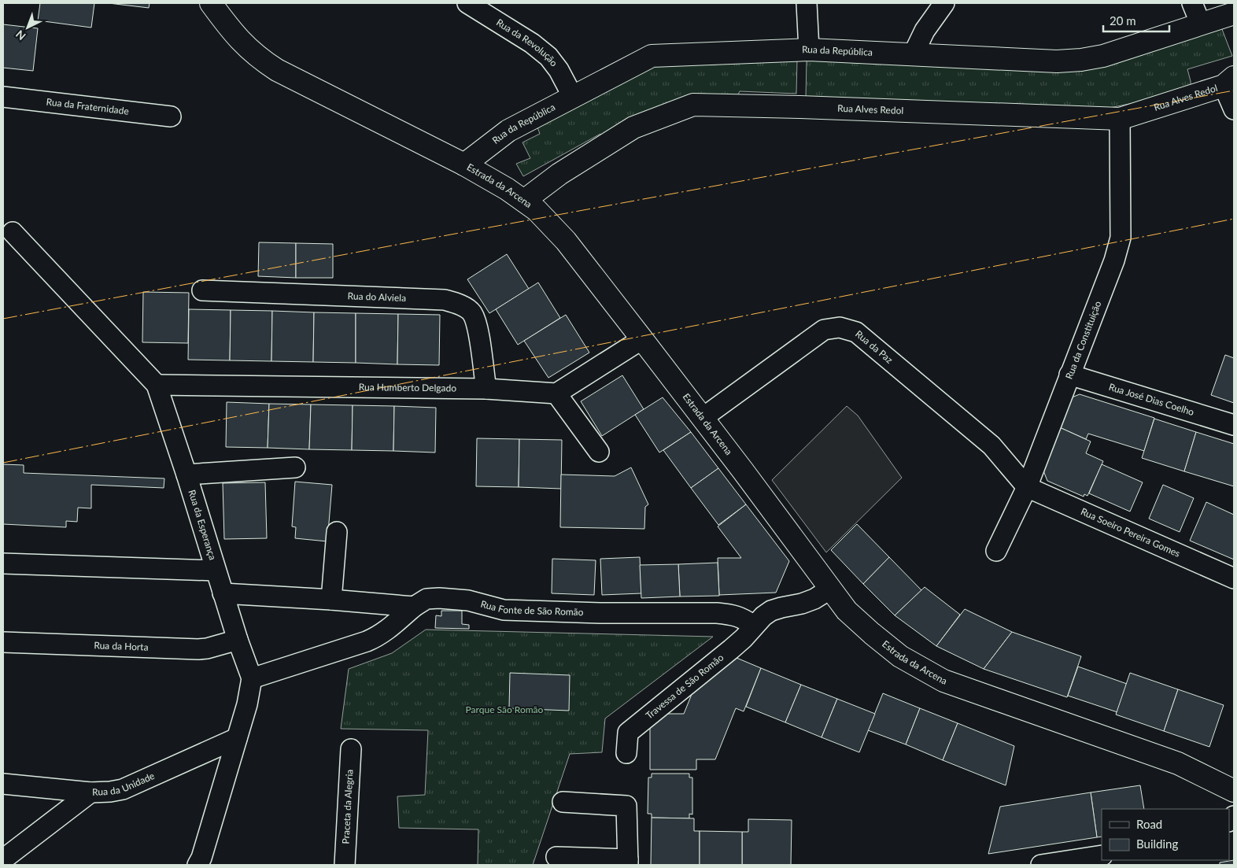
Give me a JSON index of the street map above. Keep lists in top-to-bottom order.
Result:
{
  "streets": {
    "street": [
      "Rua da Revolução",
      "Rua da República",
      "Rua Alves Redol",
      "Rua da Fraternidade",
      "Estrada da Arcena",
      "Rua do Alviela",
      "Rua da Constituição",
      "Rua da Paz",
      "Rua Humberto Delgado",
      "Rua José Dias Coelho",
      "Rua da Esperança",
      "Rua Soeiro Pereira Gomes",
      "Rua Fonte de São Romão",
      "Rua da Horta",
      "Travessa de São Romão",
      "Rua da Unidade",
      "Praceta da Alegria"
    ]
  },
  "crossings": [
    ["Rua da Revolução", "Rua da República"],
    ["Rua da República", "Estrada da Arcena"],
    ["Rua Alves Redol", "Estrada da Arcena"],
    ["Rua Alves Redol", "Rua da Constituição"],
    ["Estrada da Arcena", "Rua da Paz"],
    ["Rua do Alviela", "Rua Humberto Delgado"],
    ["Rua da Constituição", "Rua da Paz"],
    ["Rua da Constituição", "Rua José Dias Coelho"],
    ["Rua da Constituição", "Rua Soeiro Pereira Gomes"],
    ["Rua da Paz", "Rua Soeiro Pereira Gomes"],
    ["Rua Humberto Delgado", "Rua da Esperança"],
    ["Rua da Esperança", "Rua da Horta"],
    ["Rua Fonte de São Romão", "Travessa de São Romão"]
  ],
  "parks": ["Parque São Romão"],
  "legend": ["Road", "Building"],
  "scale_bar": "20 m",
  "north": "bottom left"
}
